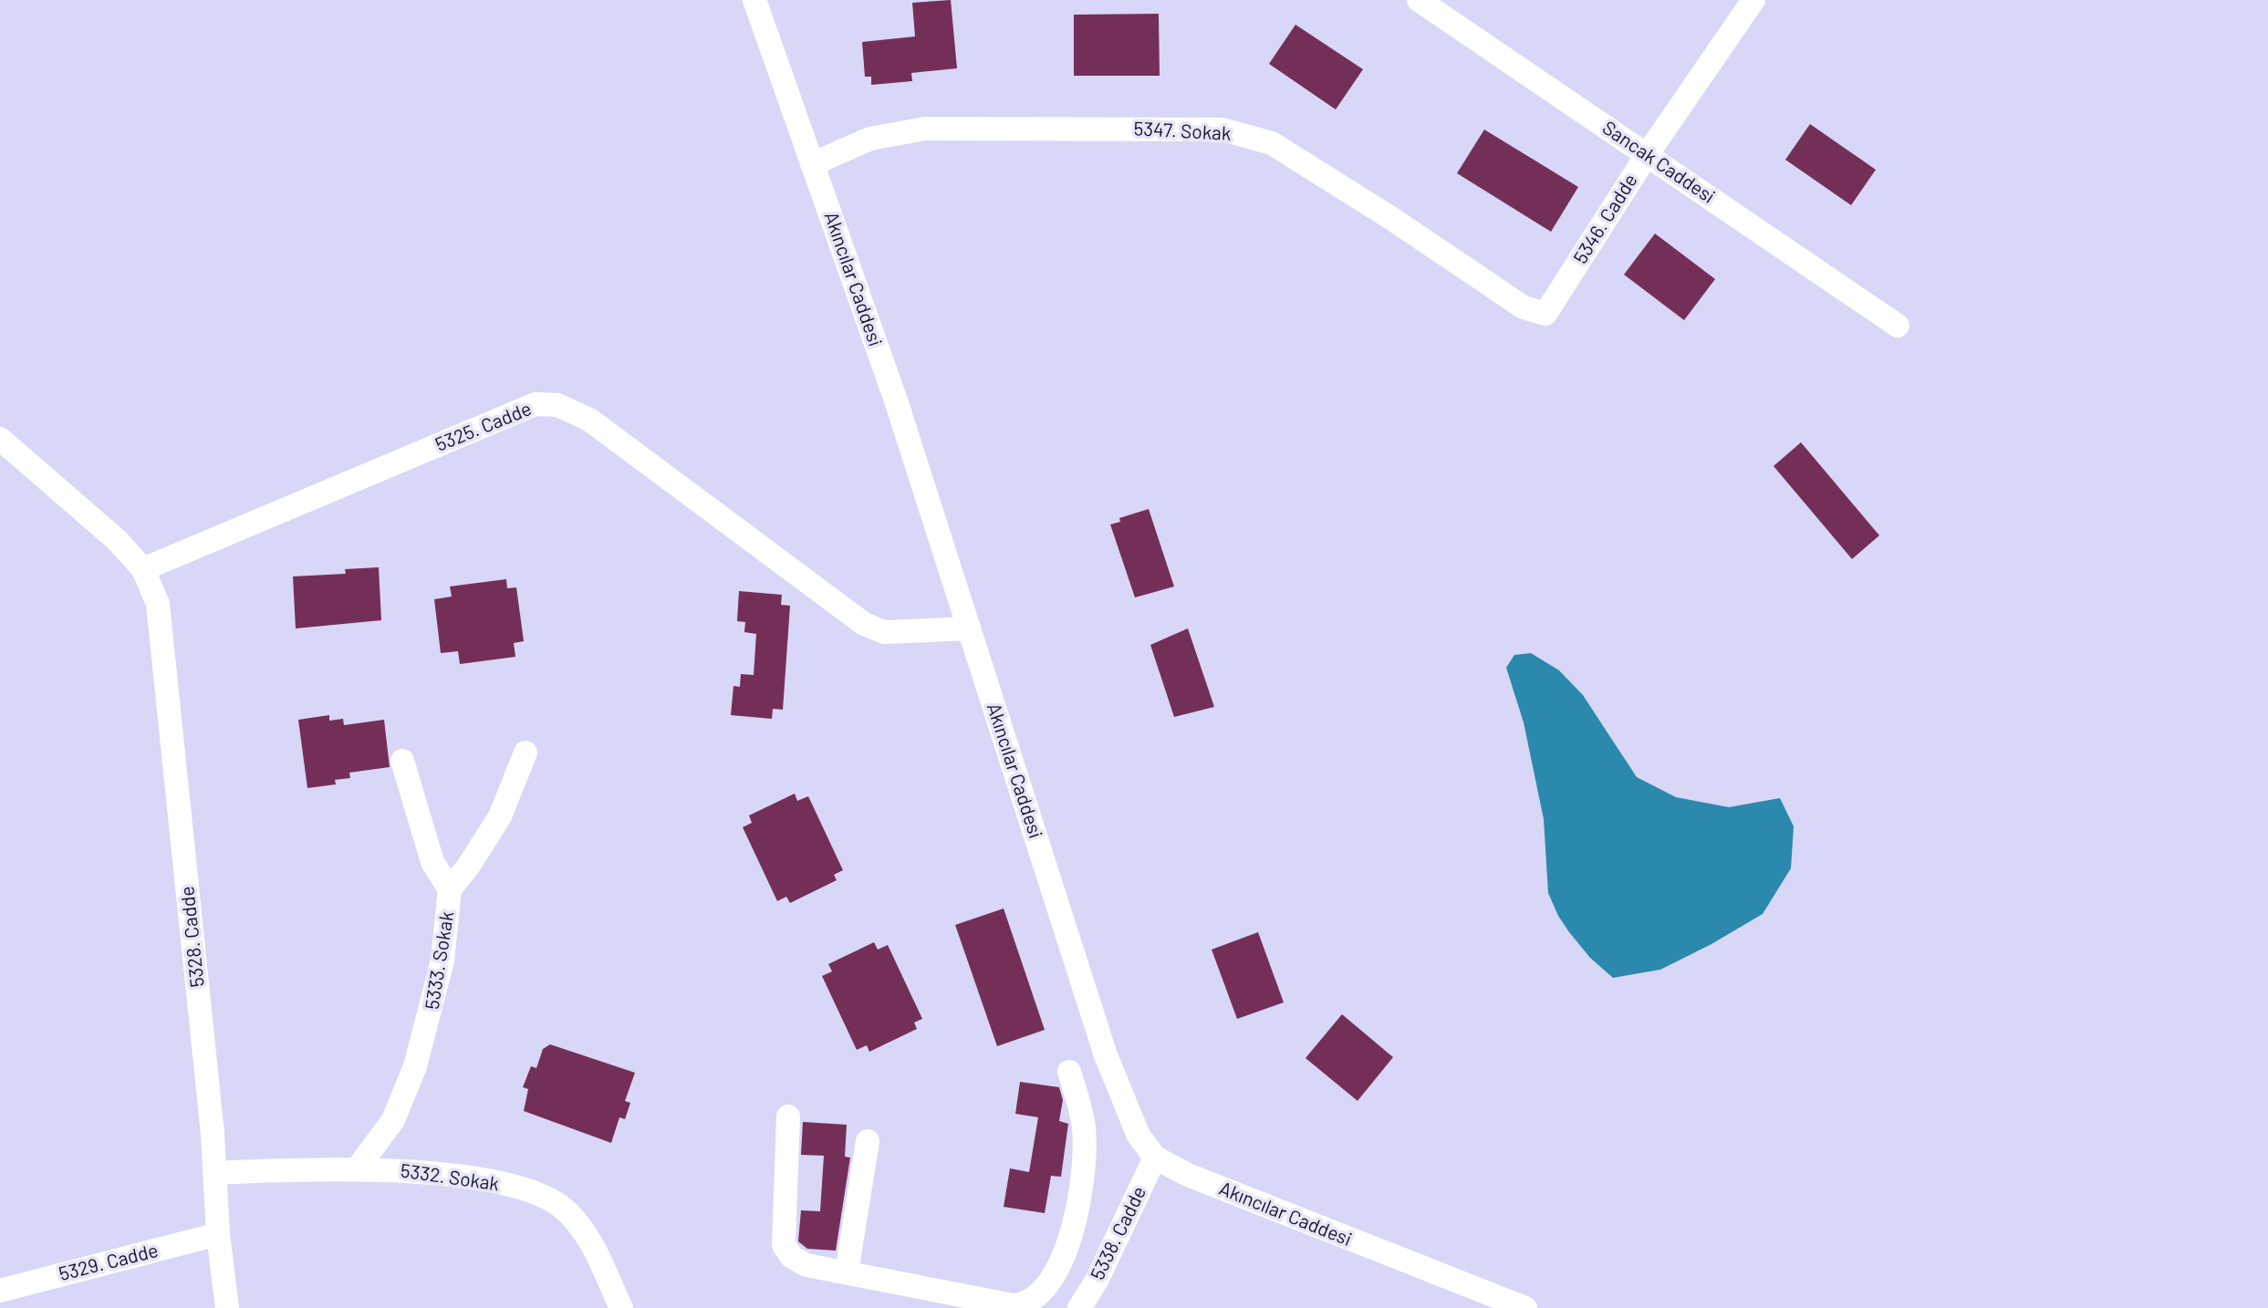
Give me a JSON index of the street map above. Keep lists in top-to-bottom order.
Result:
{
  "streets": {
    "street": [
      "5347. Sokak",
      "Sancak Caddesi",
      "5346. Cadde",
      "Akıncılar Caddesi",
      "5325. Cadde",
      "5328. Cadde",
      "5333. Sokak",
      "5332. Sokak",
      "5338. Cadde",
      "5329. Cadde"
    ]
  },
  "crossings": [
    ["5347. Sokak", "5346. Cadde"],
    ["5347. Sokak", "Akıncılar Caddesi"],
    ["Sancak Caddesi", "5346. Cadde"],
    ["Akıncılar Caddesi", "5325. Cadde"],
    ["Akıncılar Caddesi", "5338. Cadde"],
    ["5325. Cadde", "5328. Cadde"],
    ["5328. Cadde", "5332. Sokak"],
    ["5328. Cadde", "5329. Cadde"],
    ["5333. Sokak", "5332. Sokak"]
  ]
}
